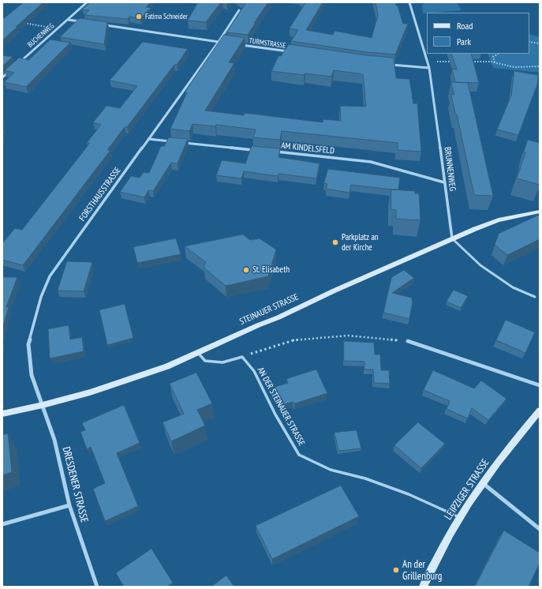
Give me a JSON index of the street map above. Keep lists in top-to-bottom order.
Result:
{
  "streets": {
    "main road": ["STEINAUER STRASSE", "LEIPZIGER STRASSE"],
    "street": [
      "BUCHENWEG",
      "TURMSTRASSE",
      "AM KINDELSFELD",
      "BRUNNENWEG",
      "FORSTHAUSSTRASSE",
      "DRESDENER STRASSE"
    ],
    "lane": ["AN DER STEINAUER STRASSE"]
  },
  "crossings": [
    ["AM KINDELSFELD", "BRUNNENWEG"],
    ["BRUNNENWEG", "STEINAUER STRASSE"],
    ["FORSTHAUSSTRASSE", "STEINAUER STRASSE"],
    ["FORSTHAUSSTRASSE", "DRESDENER STRASSE"],
    ["STEINAUER STRASSE", "DRESDENER STRASSE"],
    ["AN DER STEINAUER STRASSE", "LEIPZIGER STRASSE"]
  ],
  "places": [
    "Fatima Schneider",
    "Parkplatz an der Kirche",
    "St. Elisabeth",
    "An der Grillenburg"
  ],
  "legend": ["Road", "Park"]
}
